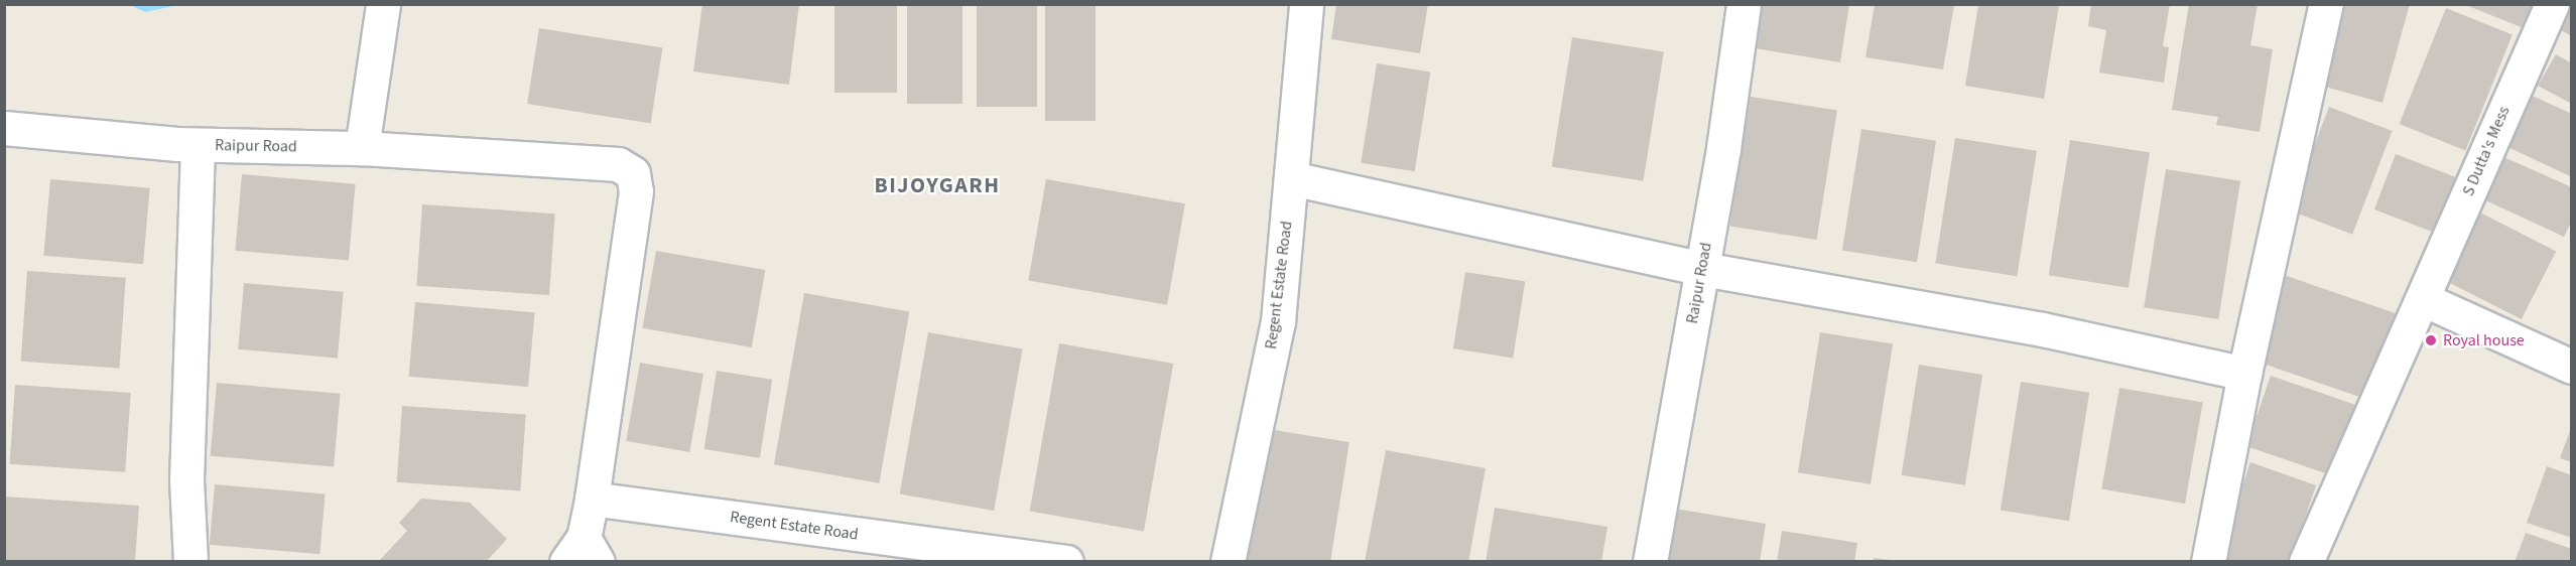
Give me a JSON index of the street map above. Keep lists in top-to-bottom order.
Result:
{
  "streets": {
    "street": ["Raipur Road", "S Dutta's Mess", "Regent Estate Road"]
  },
  "crossings": [
    ["Raipur Road", "Regent Estate Road"]
  ],
  "districts": ["BIJOYGARH"],
  "places": ["Royal house"]
}
